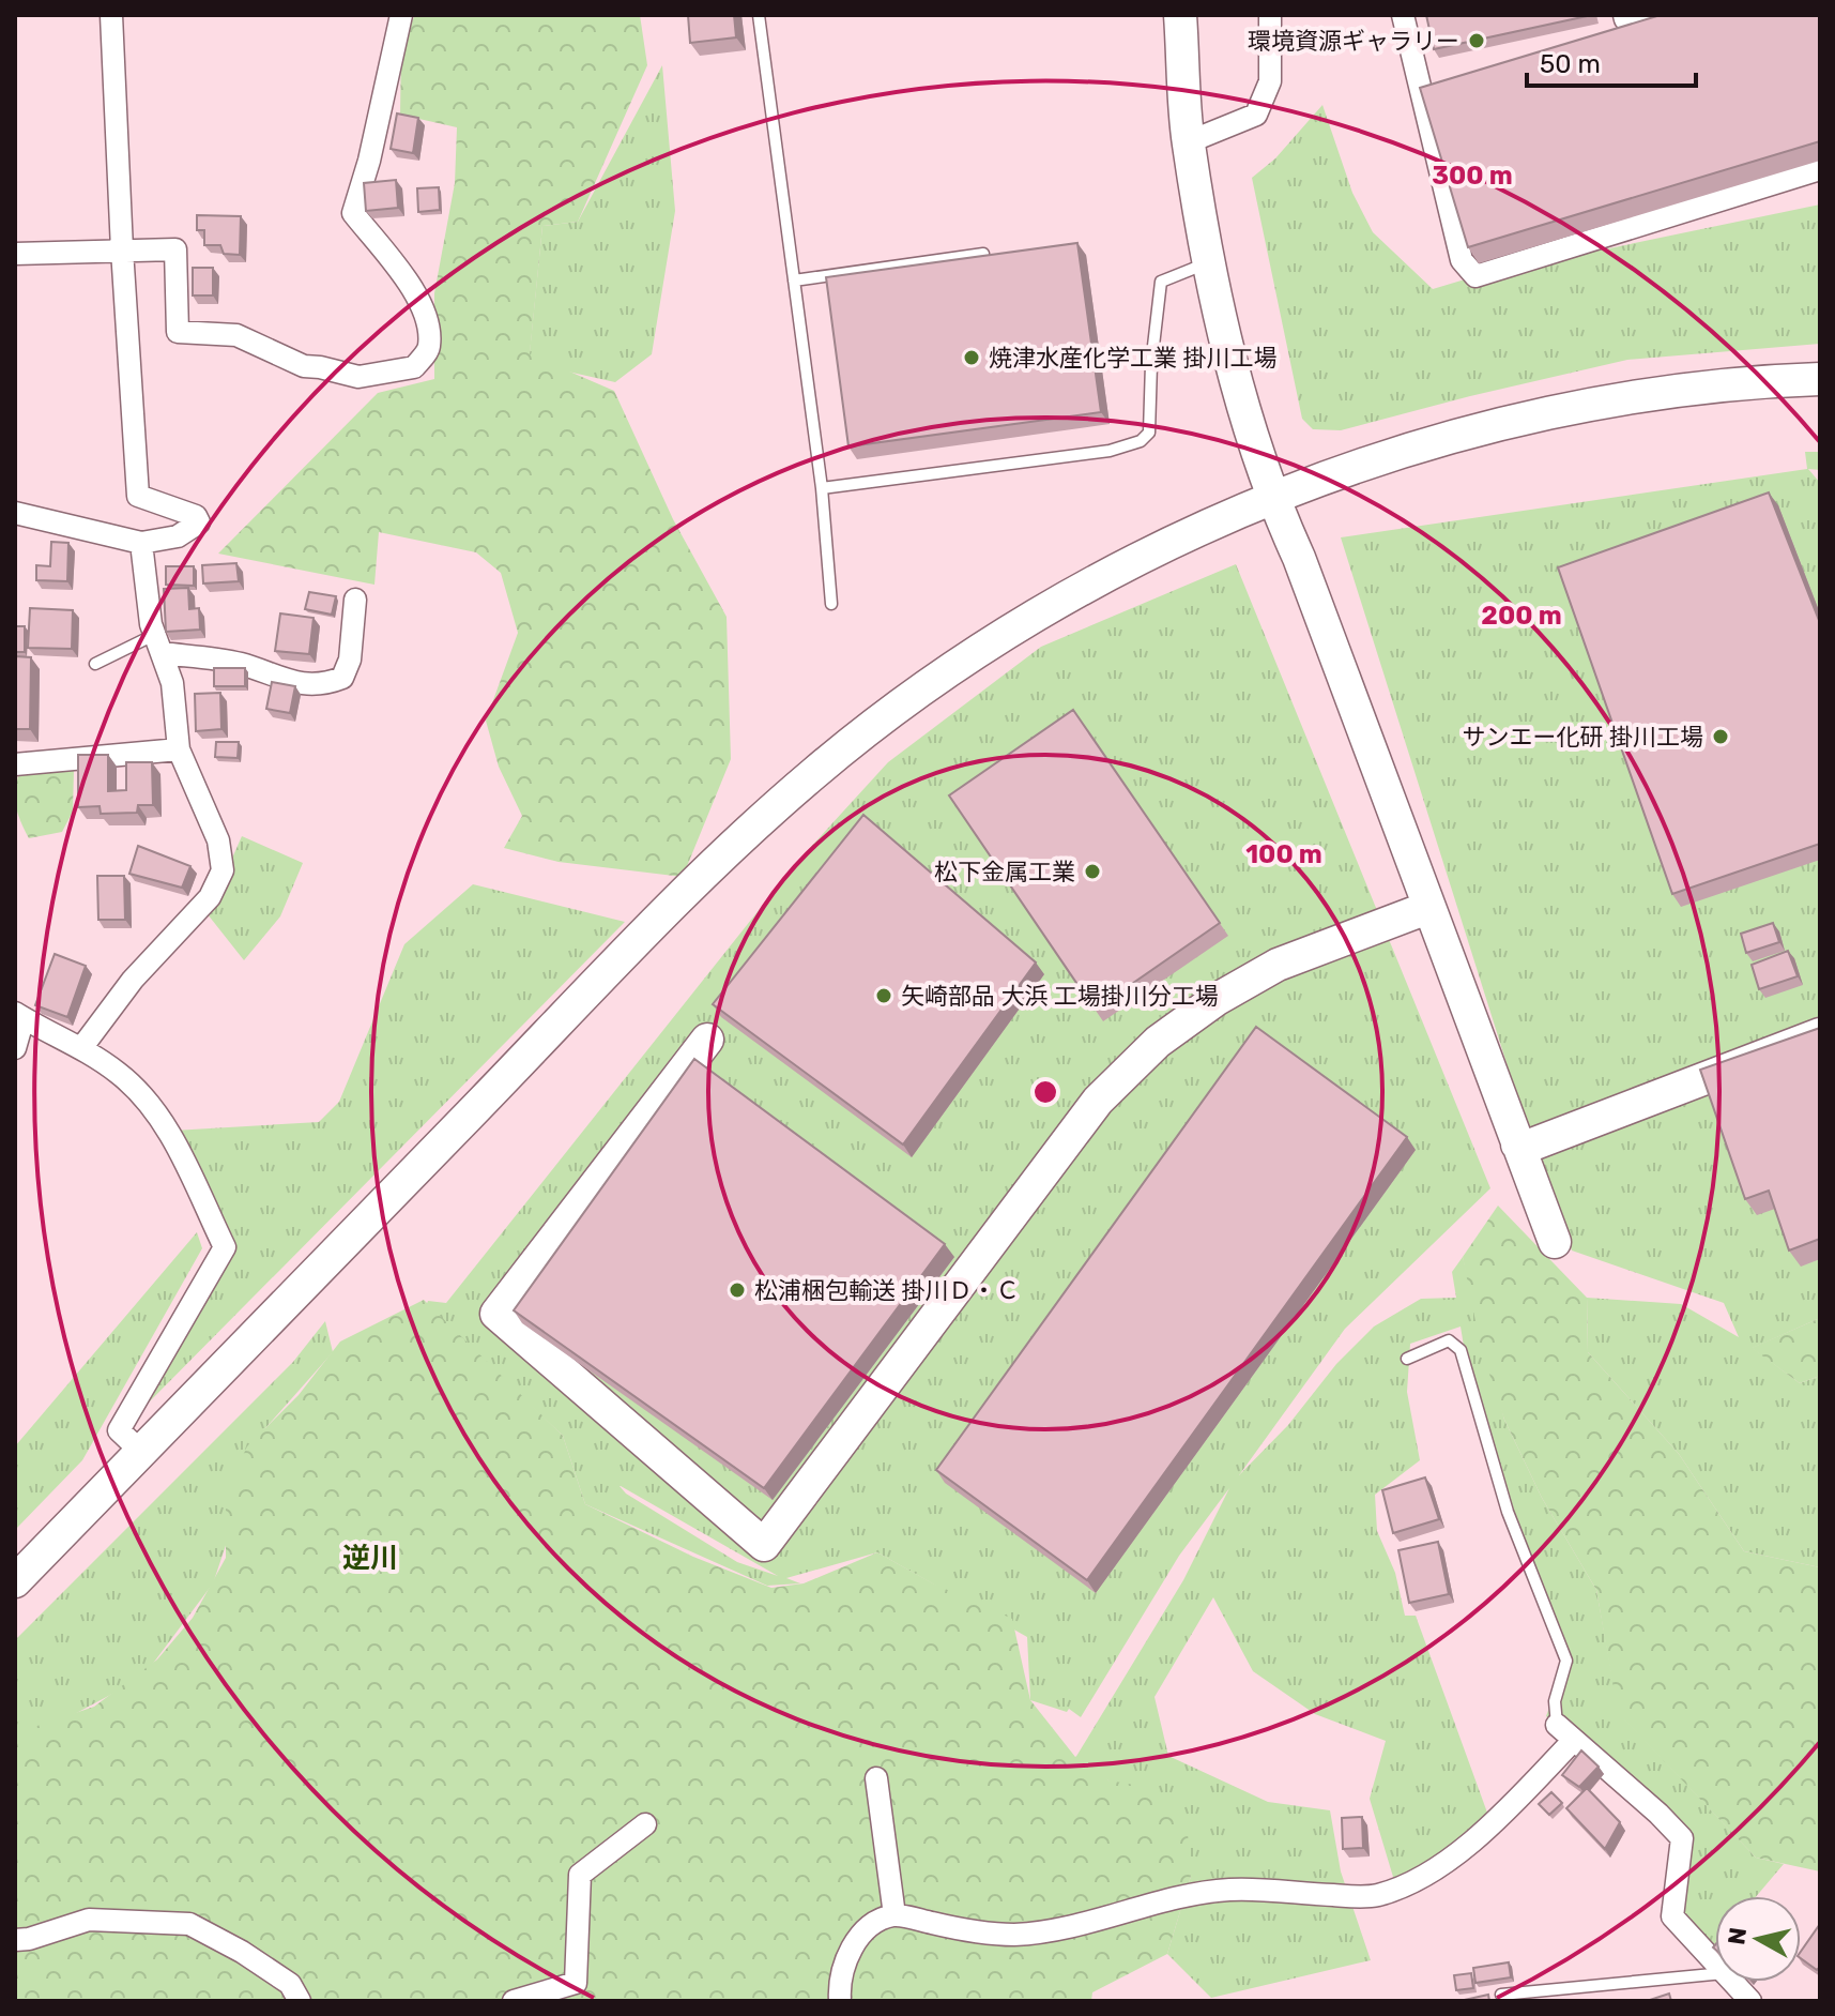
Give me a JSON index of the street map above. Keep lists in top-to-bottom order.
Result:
{
  "districts": ["逆川"],
  "places": [
    "環境資源ギャラリー",
    "焼津水産化学工業 掛川工場",
    "サンエー化研 掛川工場",
    "松下金属工業",
    "矢崎部品 大浜 工場掛川分工場",
    "松浦梱包輸送 掛川Ｄ・Ｃ"
  ],
  "scale_bar": "50 m",
  "north": "left",
  "rings": ["300 m", "200 m", "100 m"]
}
